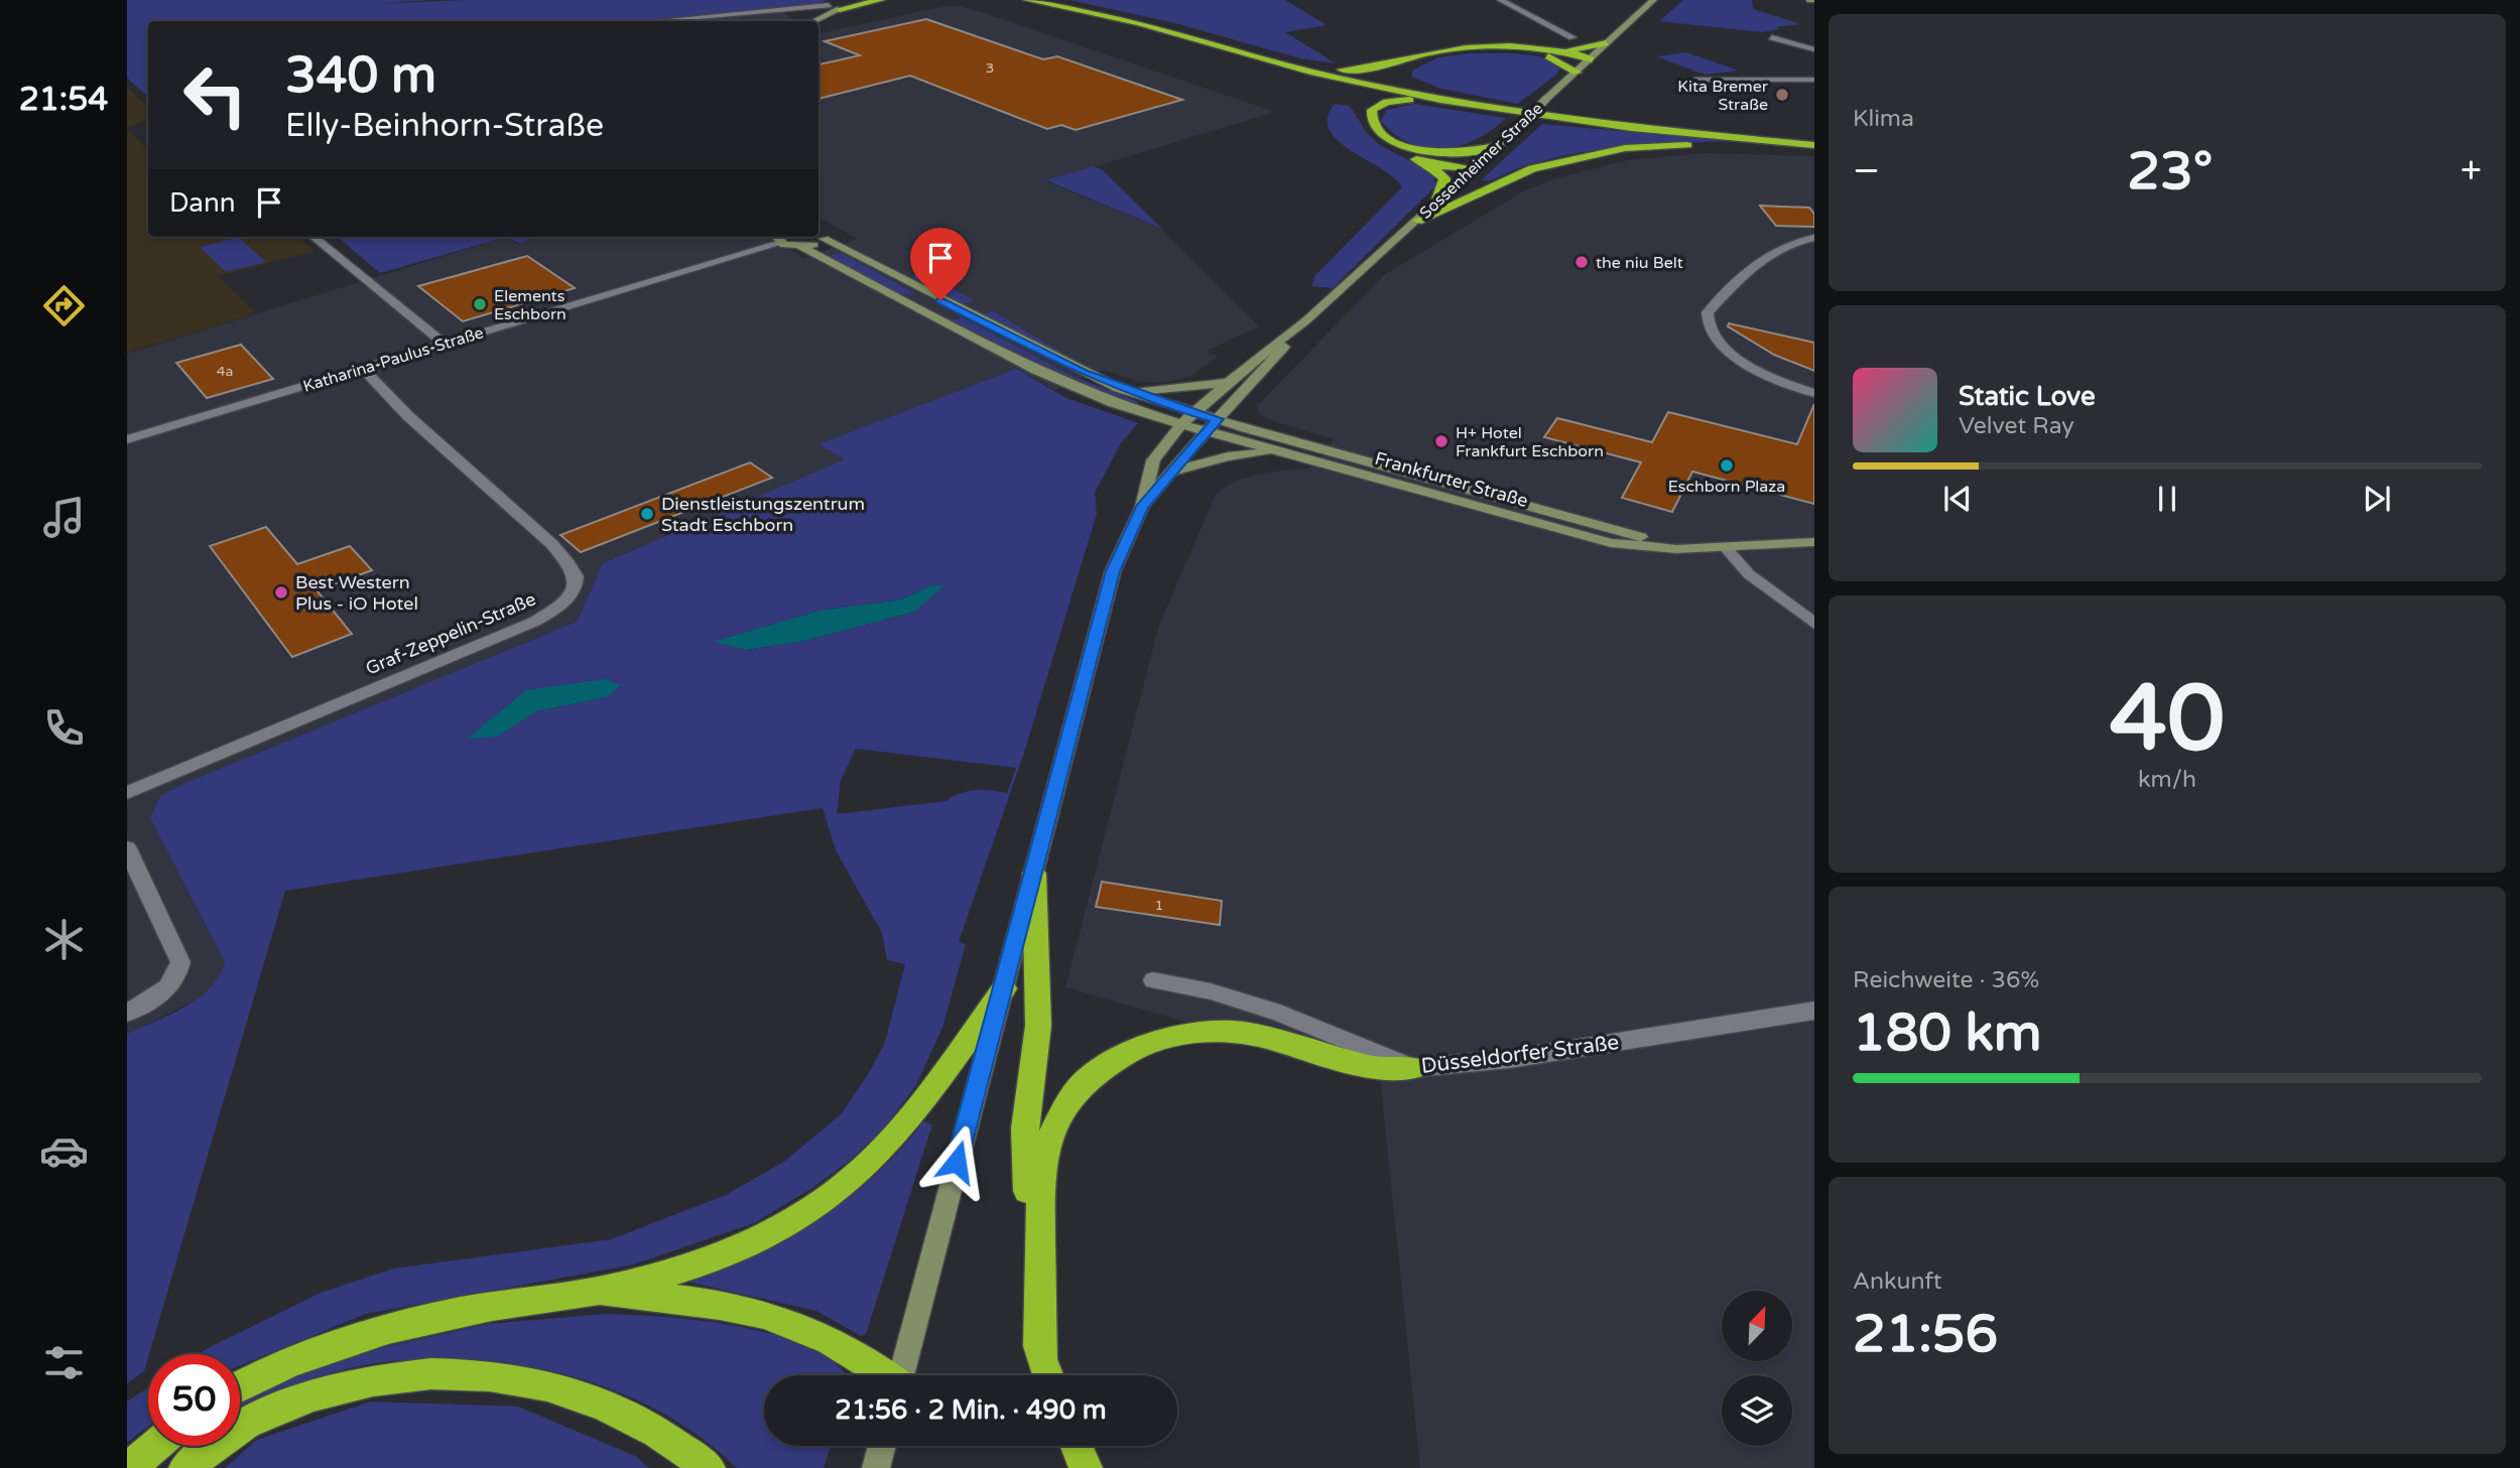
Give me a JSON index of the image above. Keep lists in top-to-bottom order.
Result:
{
  "streets": {
    "street": [
      "Sossenheimer Straße",
      "Katharina-Paulus-Straße",
      "Frankfurter Straße",
      "Graf-Zeppelin-Straße",
      "Düsseldorfer Straße"
    ]
  },
  "crossings": [
    ["Sossenheimer Straße", "Frankfurter Straße"],
    ["Katharina-Paulus-Straße", "Graf-Zeppelin-Straße"]
  ],
  "places": [
    "Kita Bremer Straße",
    "the niu Belt",
    "Elements Eschborn",
    "H+ Hotel Frankfurt Eschborn",
    "Eschborn Plaza",
    "Dienstleistungszentrum Stadt Eschborn",
    "Best Western Plus - iO Hotel"
  ],
  "house_numbers": ["3", "4a", "1"],
  "north": "top right",
  "page": {
    "tabs": "21:54",
    "tile": [
      "Klima",
      ["40", "km/h"],
      ["Reichweite · 36%", "180 km"],
      ["Ankunft", "21:56"]
    ],
    "turn": ["340 m", "Elly-Beinhorn-Straße"],
    "heat": ["−", "23°", "+"],
    "then": "Dann",
    "song": ["Static Love", "Velvet Ray"],
    "limit": "50",
    "trip": "21:56 · 2 Min. · 490 m"
  }
}
